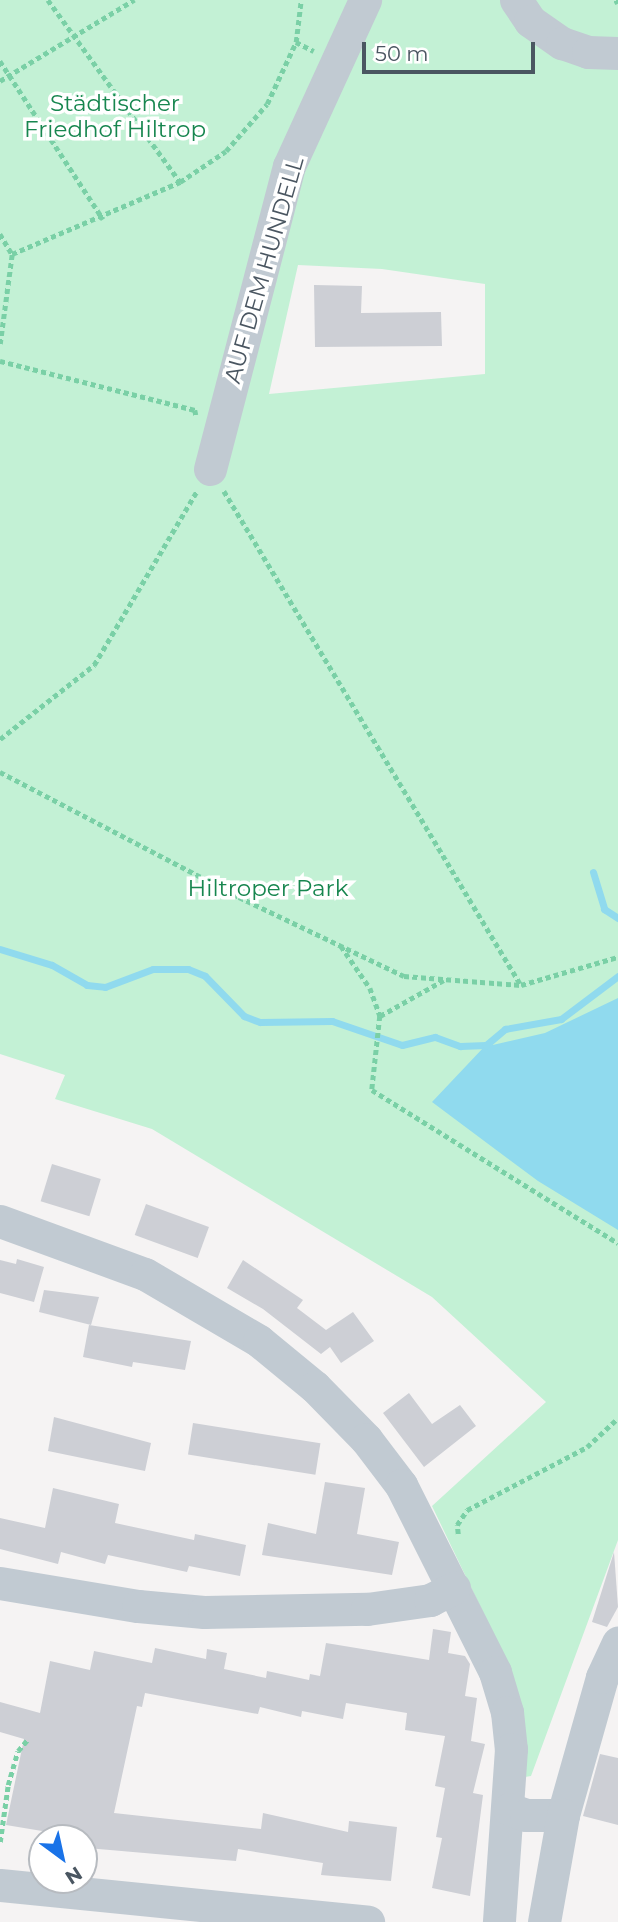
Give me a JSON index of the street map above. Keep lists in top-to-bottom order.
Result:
{
  "streets": {
    "street": ["AUF DEM HUNDELL"]
  },
  "parks": ["Städtischer Friedhof Hiltrop", "Hiltroper Park"],
  "scale_bar": "50 m",
  "north": "bottom right"
}
